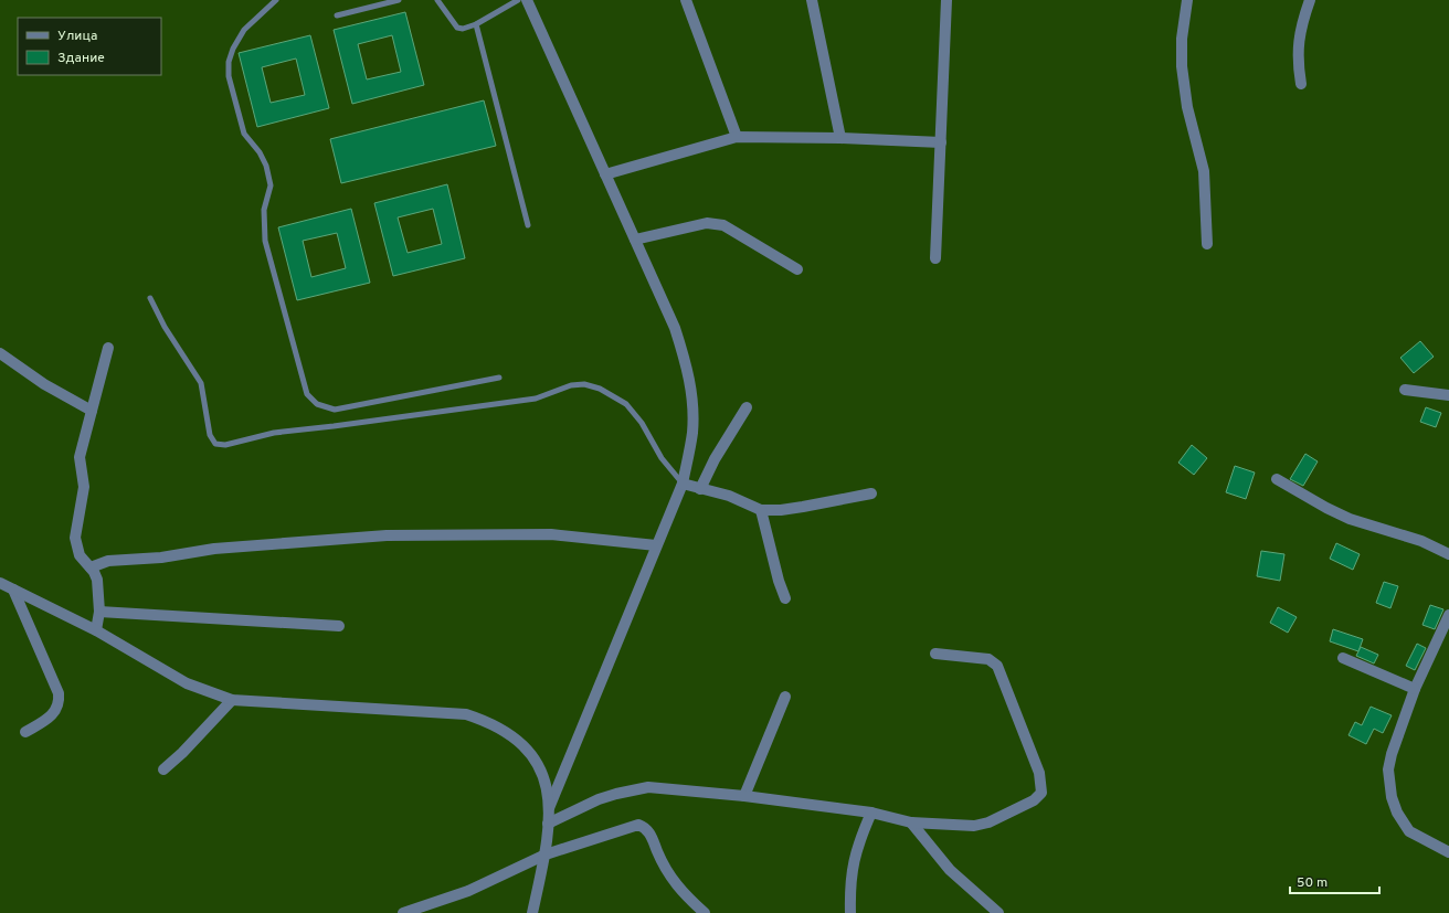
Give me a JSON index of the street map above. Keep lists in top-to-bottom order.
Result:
{
  "legend": ["Улица", "Здание"],
  "scale_bar": "50 m"
}
